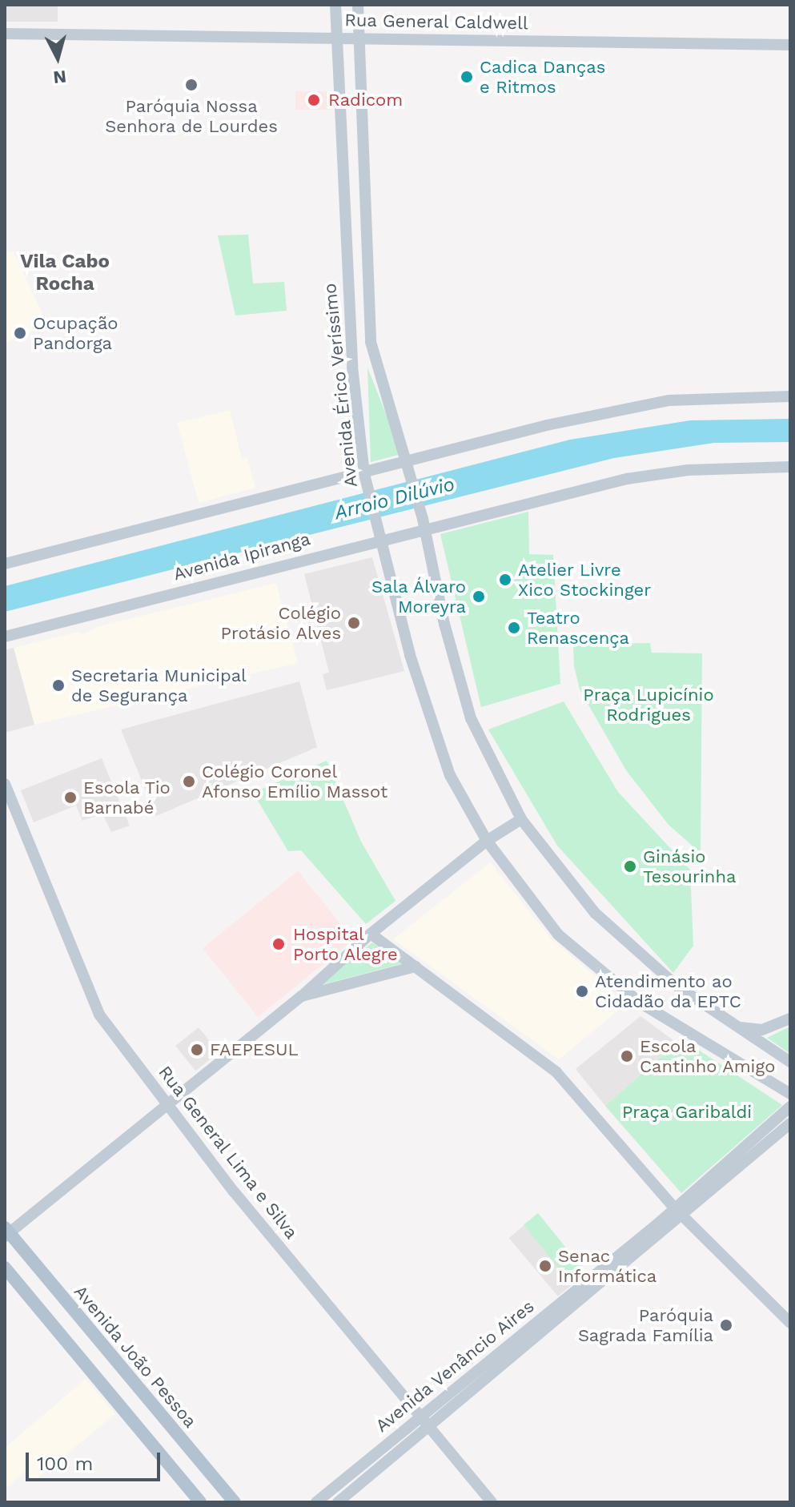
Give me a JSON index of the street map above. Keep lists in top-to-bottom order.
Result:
{
  "streets": {
    "main road": [
      "Rua General Caldwell",
      "Avenida Érico Veríssimo",
      "Avenida Ipiranga",
      "Rua General Lima e Silva",
      "Avenida João Pessoa",
      "Avenida Venâncio Aires"
    ]
  },
  "crossings": [
    ["Rua General Caldwell", "Avenida Érico Veríssimo"],
    ["Avenida Érico Veríssimo", "Avenida Ipiranga"],
    ["Rua General Lima e Silva", "Avenida Venâncio Aires"]
  ],
  "districts": ["Vila Cabo Rocha"],
  "water": ["Arroio Dilúvio"],
  "parks": ["Praça Lupicínio Rodrigues", "Praça Garibaldi"],
  "places": [
    "Cadica Danças e Ritmos",
    "Paróquia Nossa Senhora de Lourdes",
    "Radicom",
    "Ocupação Pandorga",
    "Atelier Livre Xico Stockinger",
    "Sala Álvaro Moreyra",
    "Colégio Protásio Alves",
    "Teatro Renascença",
    "Secretaria Municipal de Segurança",
    "Colégio Coronel Afonso Emílio Massot",
    "Escola Tio Barnabé",
    "Ginásio Tesourinha",
    "Hospital Porto Alegre",
    "Atendimento ao Cidadão da EPTC",
    "FAEPESUL",
    "Escola Cantinho Amigo",
    "Senac Informática",
    "Paróquia Sagrada Família"
  ],
  "scale_bar": "100 m",
  "north": "bottom"
}
